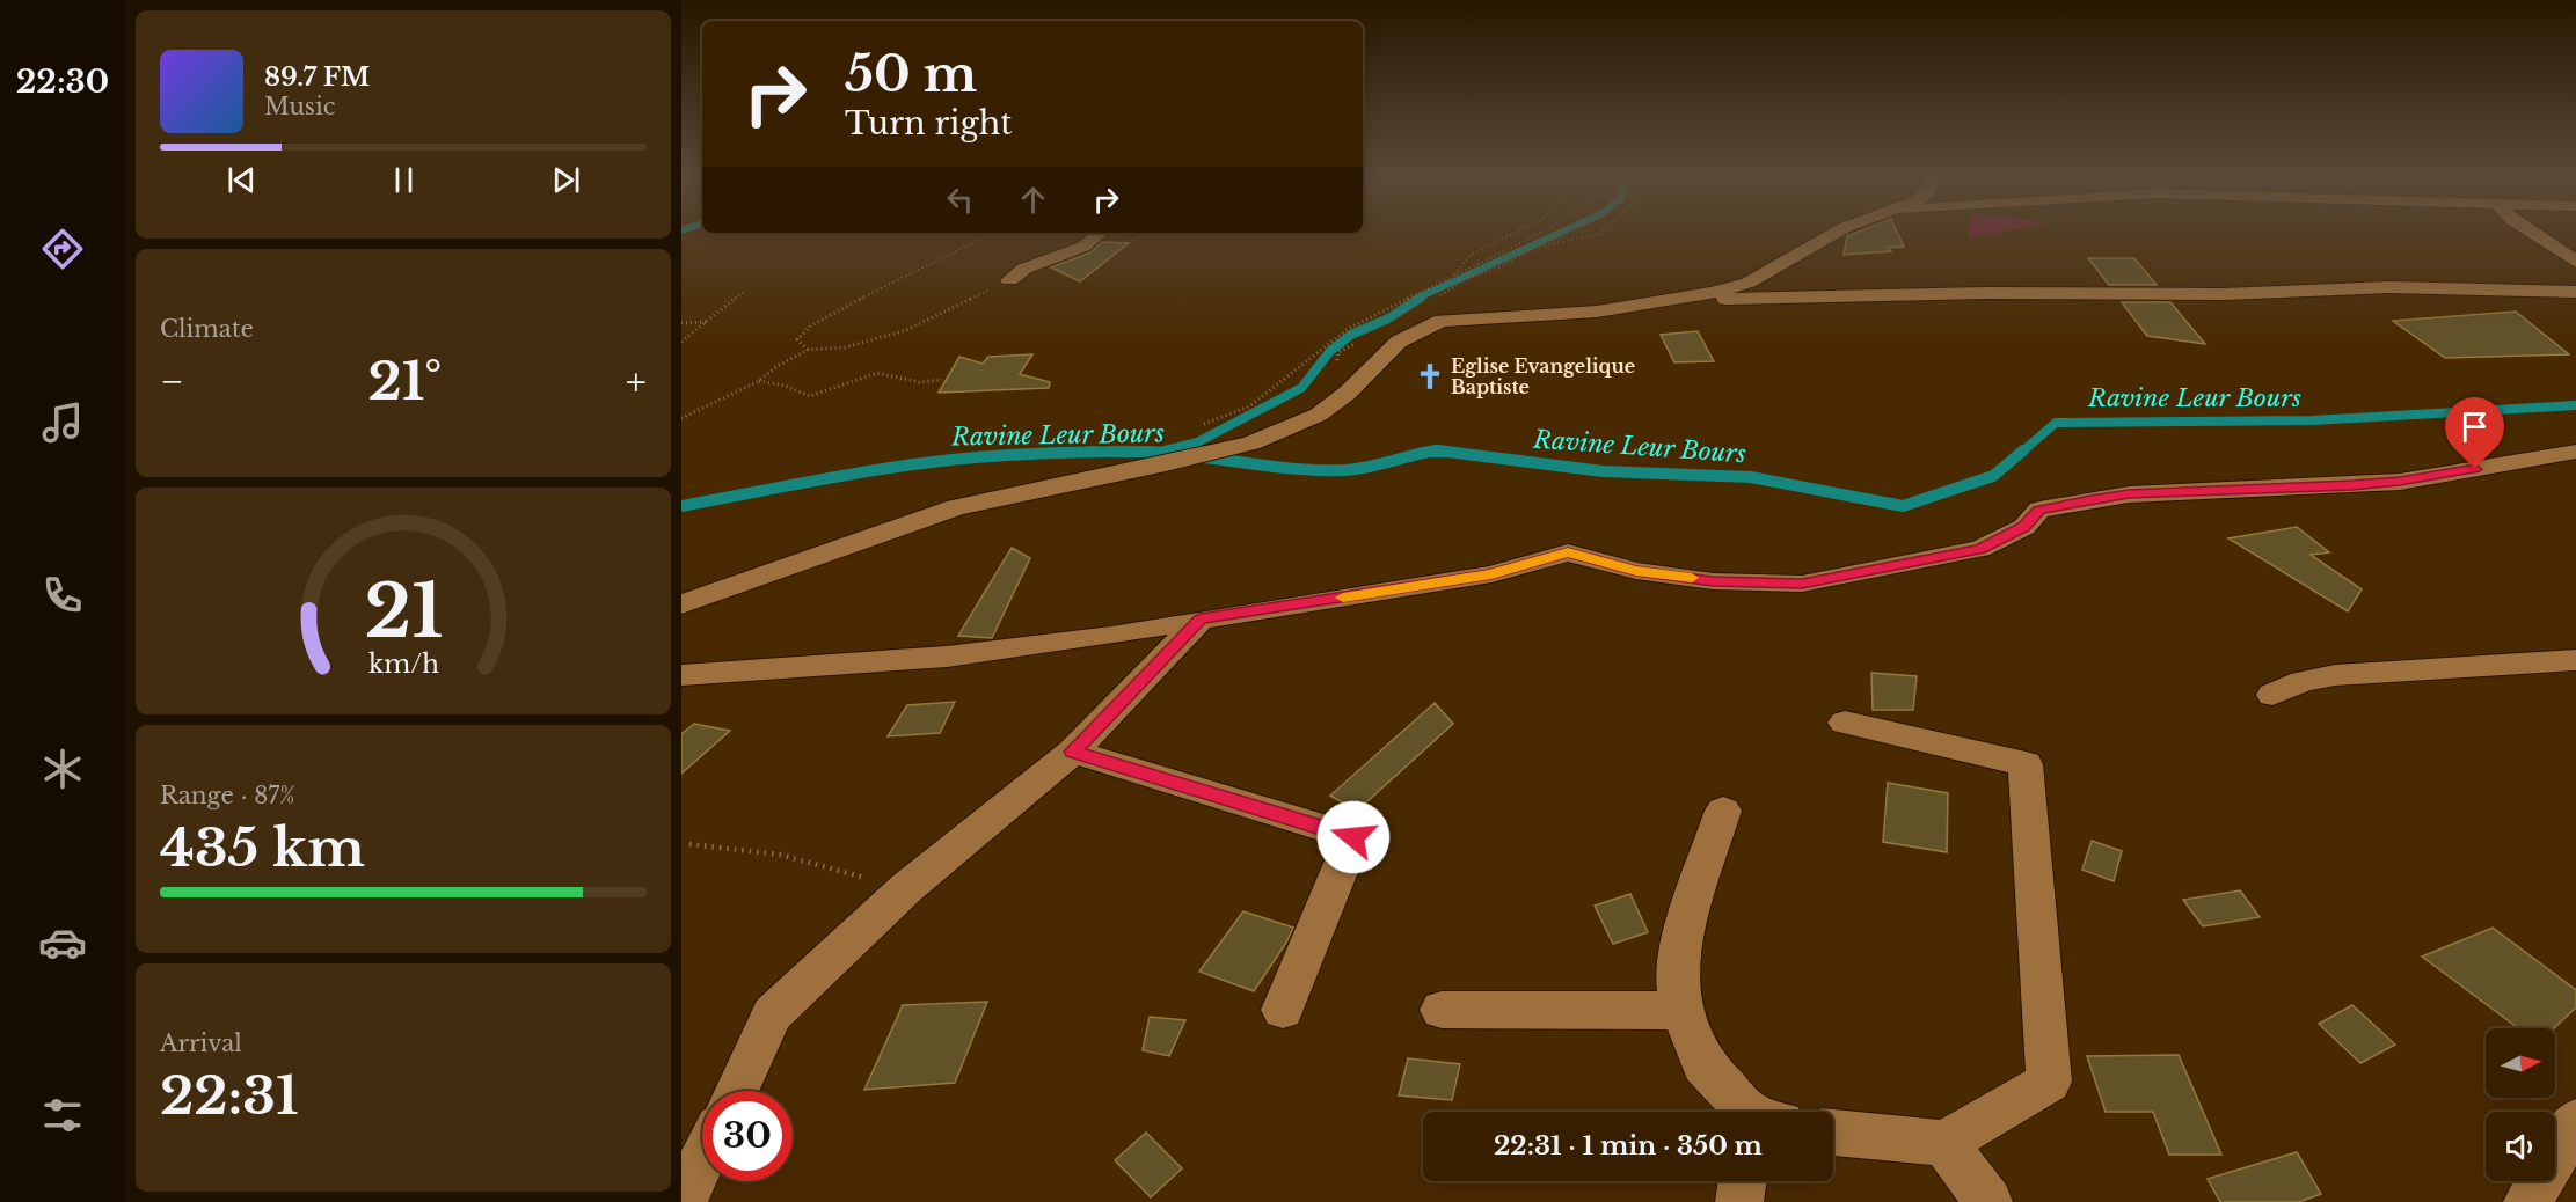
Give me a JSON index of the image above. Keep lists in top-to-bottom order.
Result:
{
  "water": ["Ravine Leur Bours"],
  "places": {
    "church": ["Eglise Evangelique Baptiste"]
  },
  "north": "right",
  "page": {
    "tabs": "22:30",
    "turn": ["50 m", "Turn right"],
    "song": ["89.7 FM", "Music"],
    "tile": [
      "Climate",
      ["Range · 87%", "435 km"],
      ["Arrival", "22:31"]
    ],
    "heat": ["−", "21°", "+"],
    "limit": "30",
    "trip": "22:31 · 1 min · 350 m",
    "gauge": ["21", "km/h"]
  }
}
